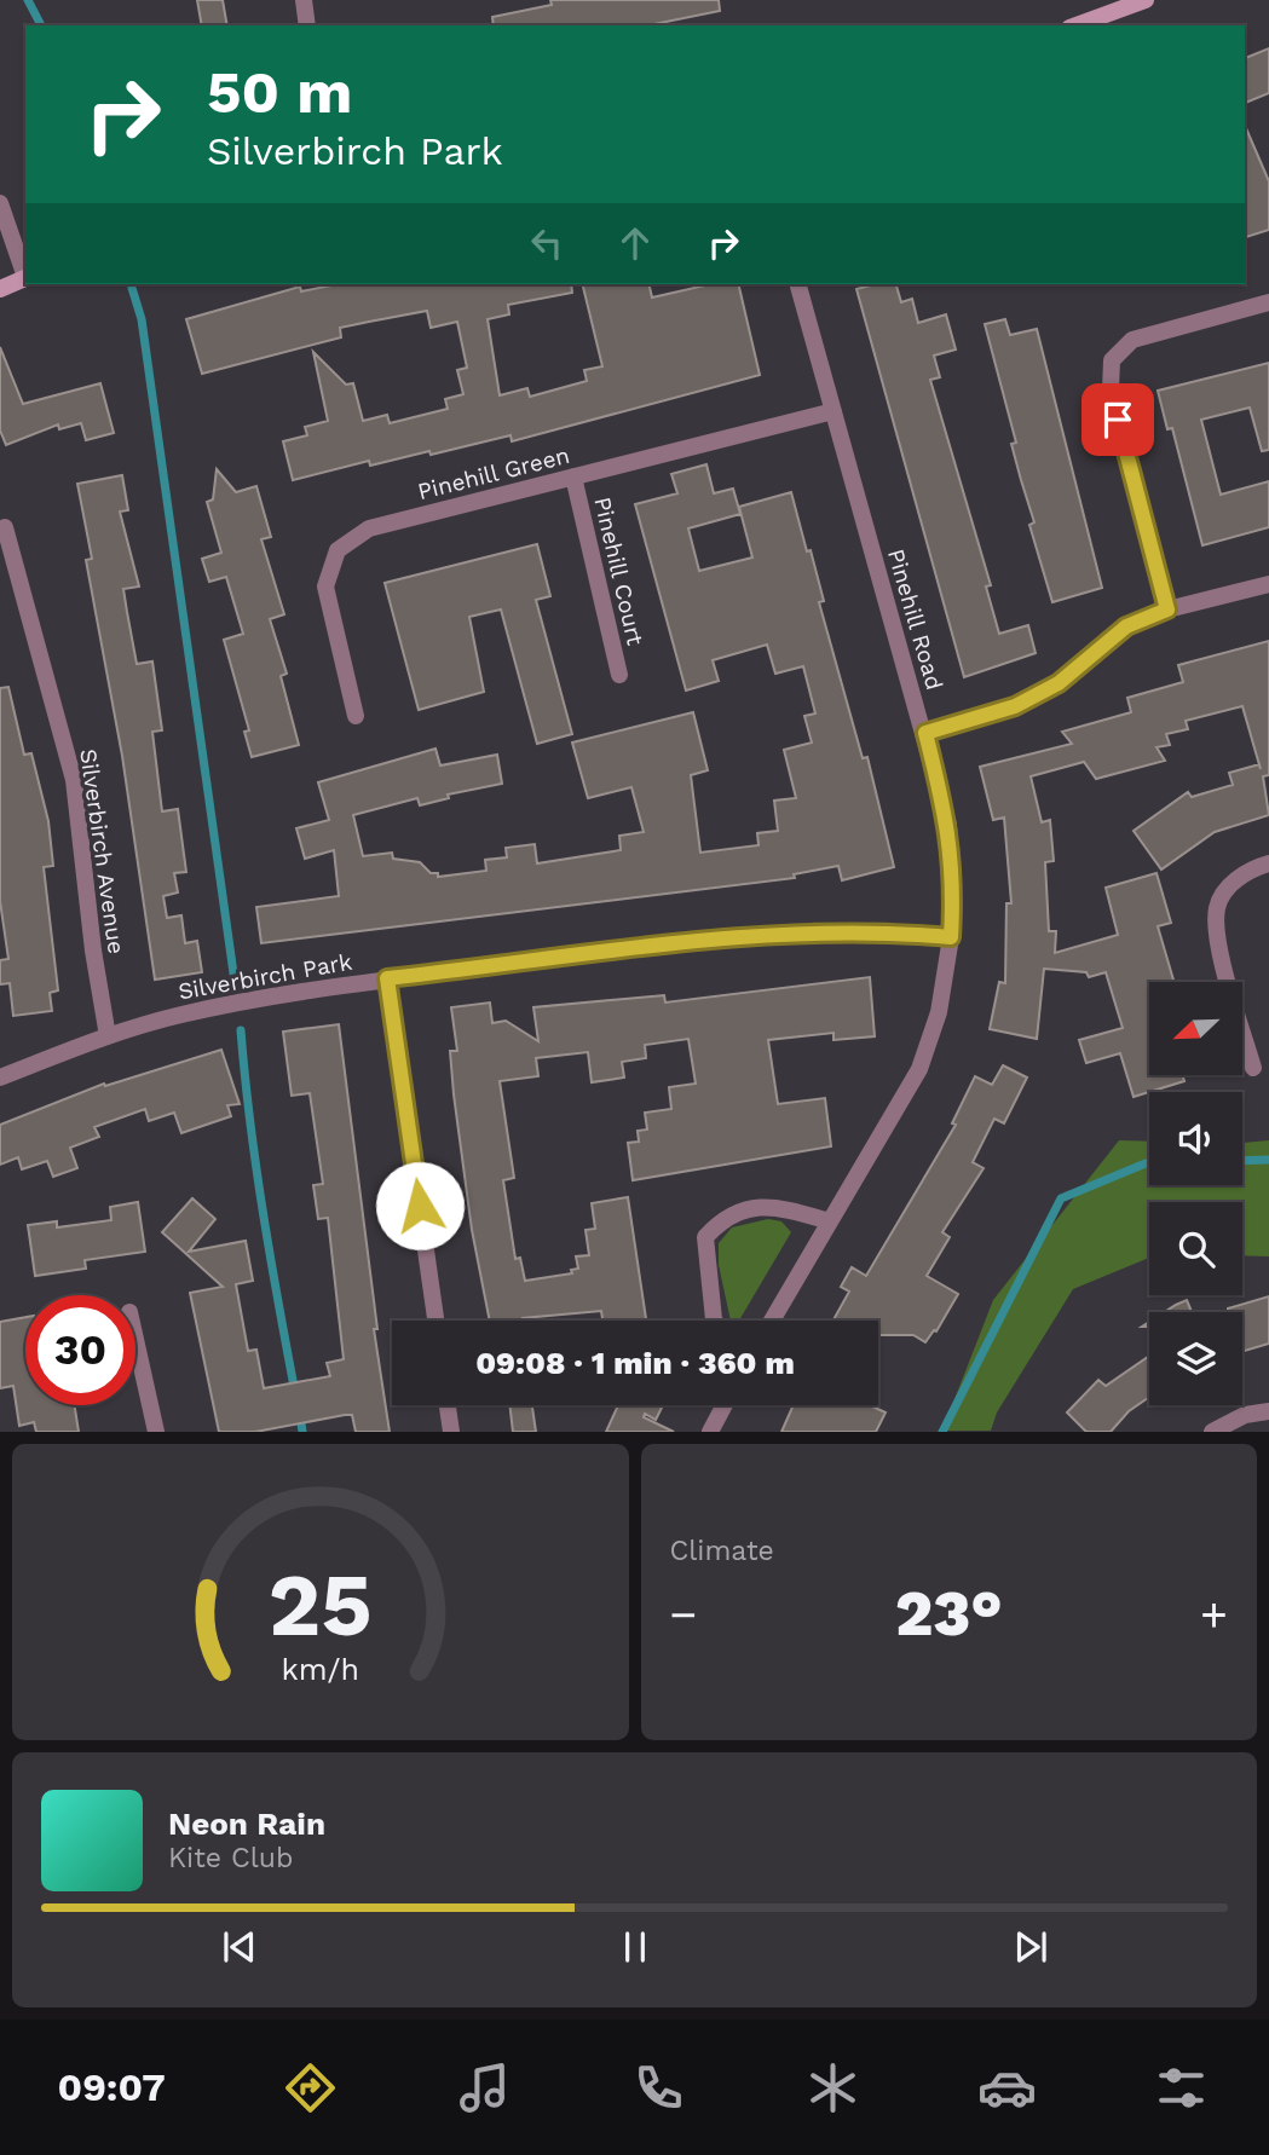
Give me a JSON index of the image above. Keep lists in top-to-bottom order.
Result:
{
  "streets": {
    "street": [
      "Pinehill Green",
      "Pinehill Court",
      "Pinehill Road",
      "Silverbirch Avenue",
      "Silverbirch Park"
    ]
  },
  "crossings": [
    ["Pinehill Green", "Pinehill Court"],
    ["Pinehill Green", "Pinehill Road"],
    ["Pinehill Road", "Silverbirch Park"],
    ["Silverbirch Avenue", "Silverbirch Park"]
  ],
  "north": "bottom left",
  "page": {
    "turn": ["50 m", "Silverbirch Park"],
    "limit": "30",
    "trip": "09:08 · 1 min · 360 m",
    "tile": "Climate",
    "heat": ["−", "23°", "+"],
    "song": ["Neon Rain", "Kite Club"],
    "tabs": "09:07",
    "gauge": ["25", "km/h"]
  }
}
